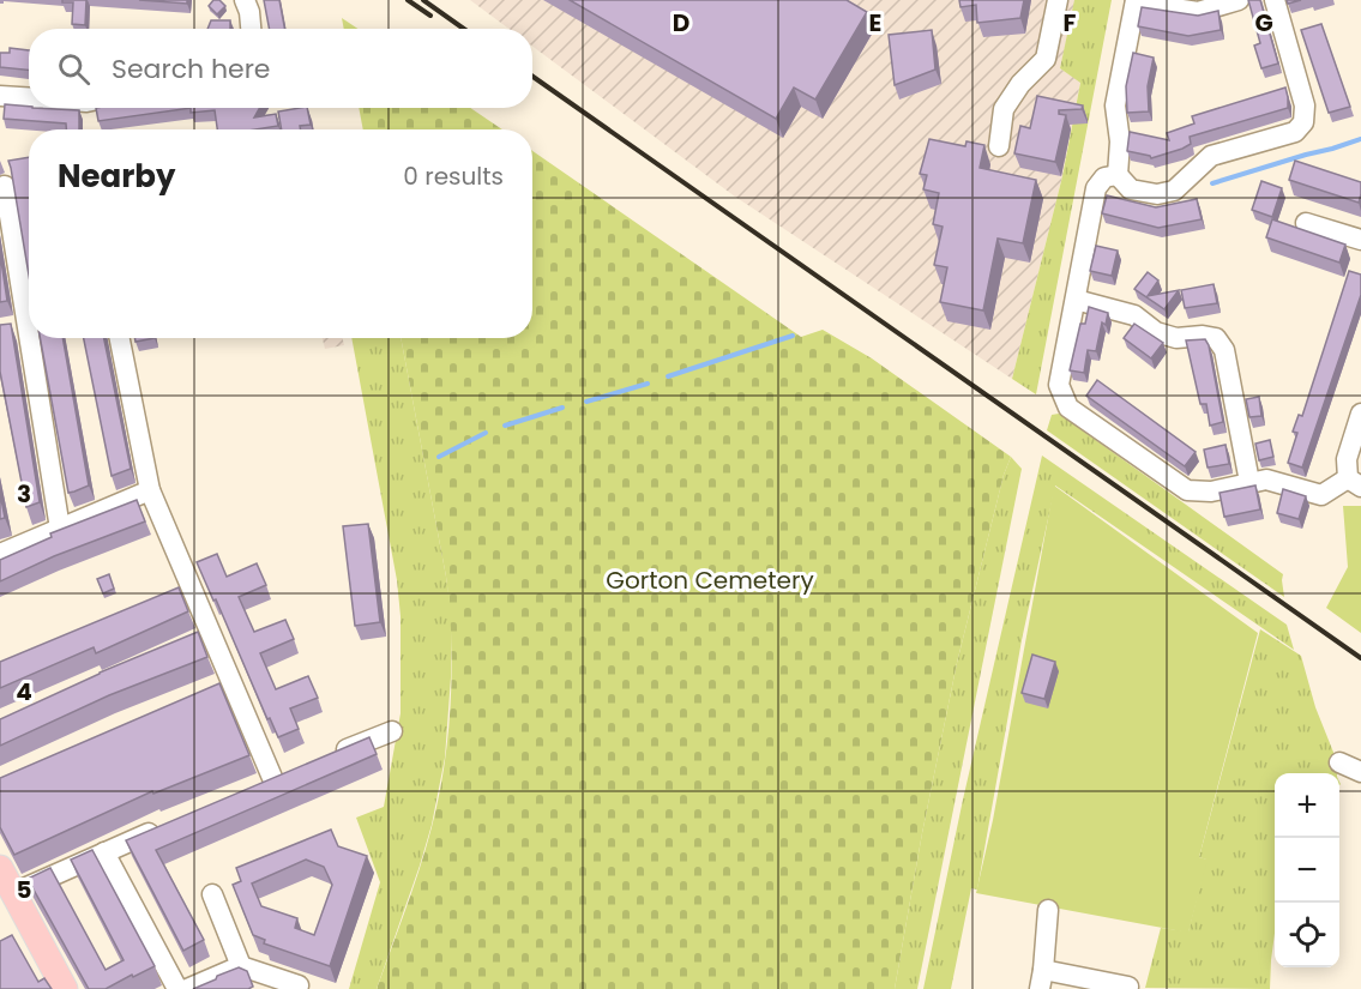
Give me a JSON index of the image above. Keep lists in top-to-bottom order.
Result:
{
  "parks": ["Gorton Cemetery"],
  "page": {
    "search": "Search here",
    "heading": ["Nearby", "0 results"],
    "map_buttons": ["+", "−"]
  },
  "grid": {
    "columns": [
      "D",
      "E",
      "F",
      "G"
    ],
    "rows": ["3", "4", "5"]
  }
}
